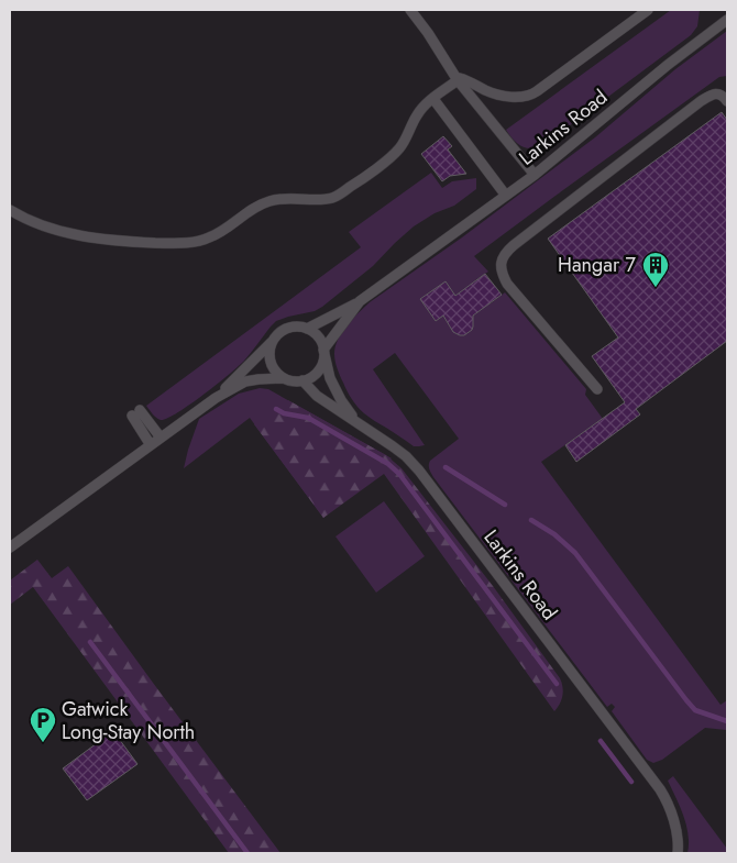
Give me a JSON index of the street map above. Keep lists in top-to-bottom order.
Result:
{
  "streets": {
    "lane": ["Larkins Road"]
  },
  "places": {
    "building": ["Hangar 7"],
    "parking": ["Gatwick Long-Stay North"]
  }
}
